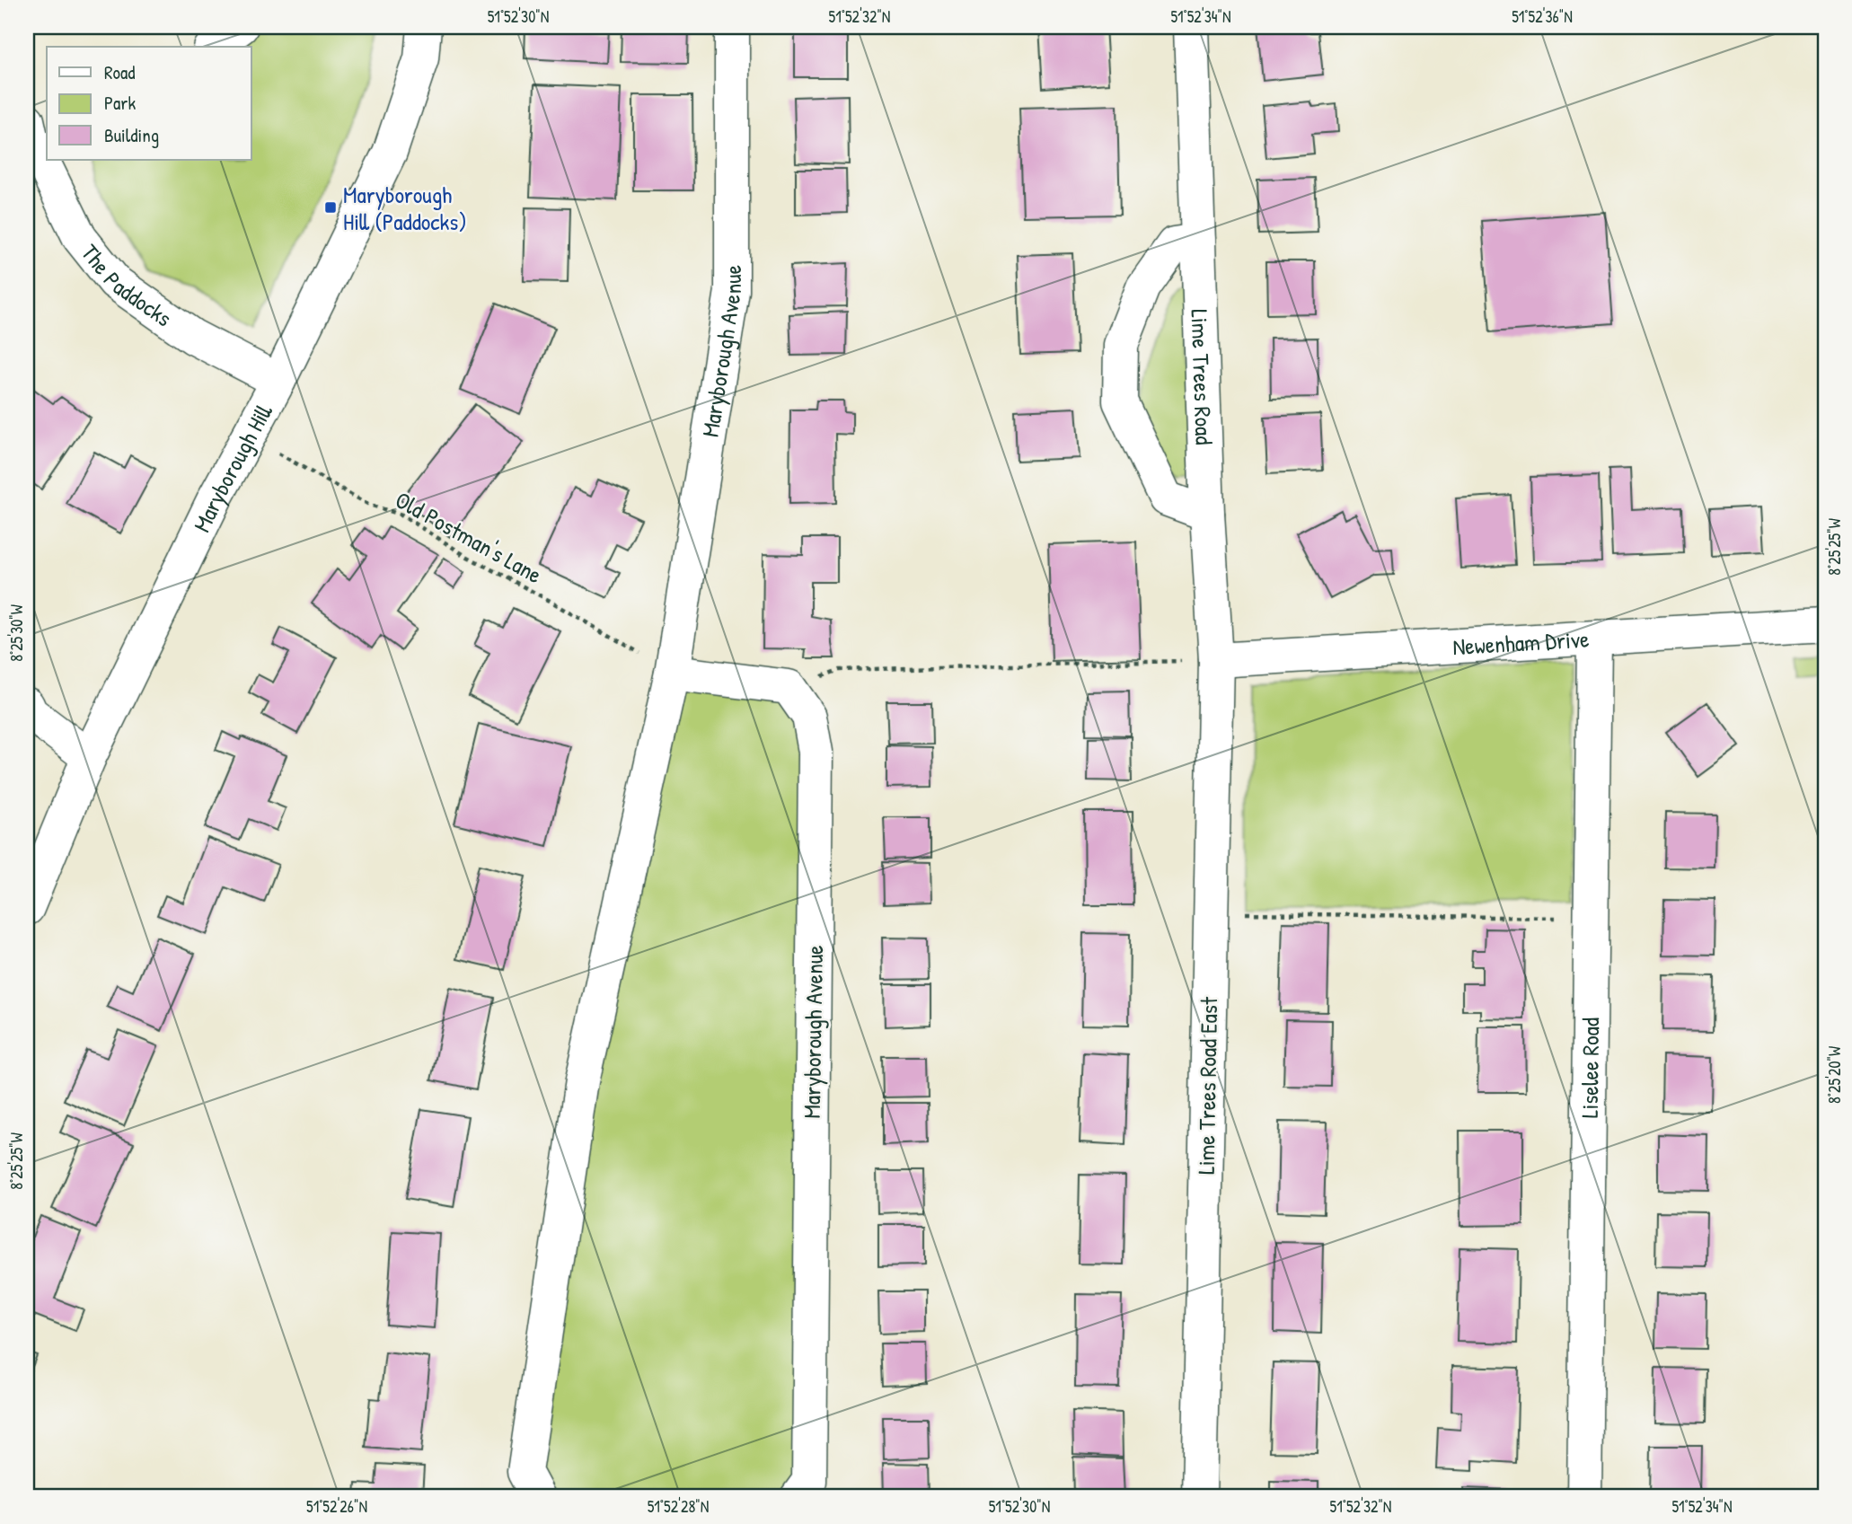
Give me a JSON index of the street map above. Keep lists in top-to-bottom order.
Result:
{
  "streets": {
    "street": [
      "The Paddocks",
      "Maryborough Avenue",
      "Lime Trees Road",
      "Maryborough Hill",
      "Newenham Drive",
      "Liselee Road",
      "Lime Trees Road East"
    ],
    "path": ["Old Postman's Lane"]
  },
  "crossings": [
    ["The Paddocks", "Maryborough Hill"],
    ["Maryborough Avenue", "Old Postman's Lane"],
    ["Lime Trees Road", "Newenham Drive"],
    ["Lime Trees Road", "Lime Trees Road East"],
    ["Maryborough Hill", "Old Postman's Lane"],
    ["Newenham Drive", "Liselee Road"],
    ["Newenham Drive", "Lime Trees Road East"]
  ],
  "places": {
    "transit": ["Maryborough Hill (Paddocks)"]
  },
  "legend": ["Road", "Park", "Building"],
  "coordinates": [
    "51°52'30\"N",
    "51°52'32\"N",
    "51°52'34\"N",
    "51°52'36\"N",
    "8°25'25\"W",
    "8°25'30\"W",
    "8°25'20\"W",
    "51°52'26\"N",
    "51°52'28\"N"
  ]
}
